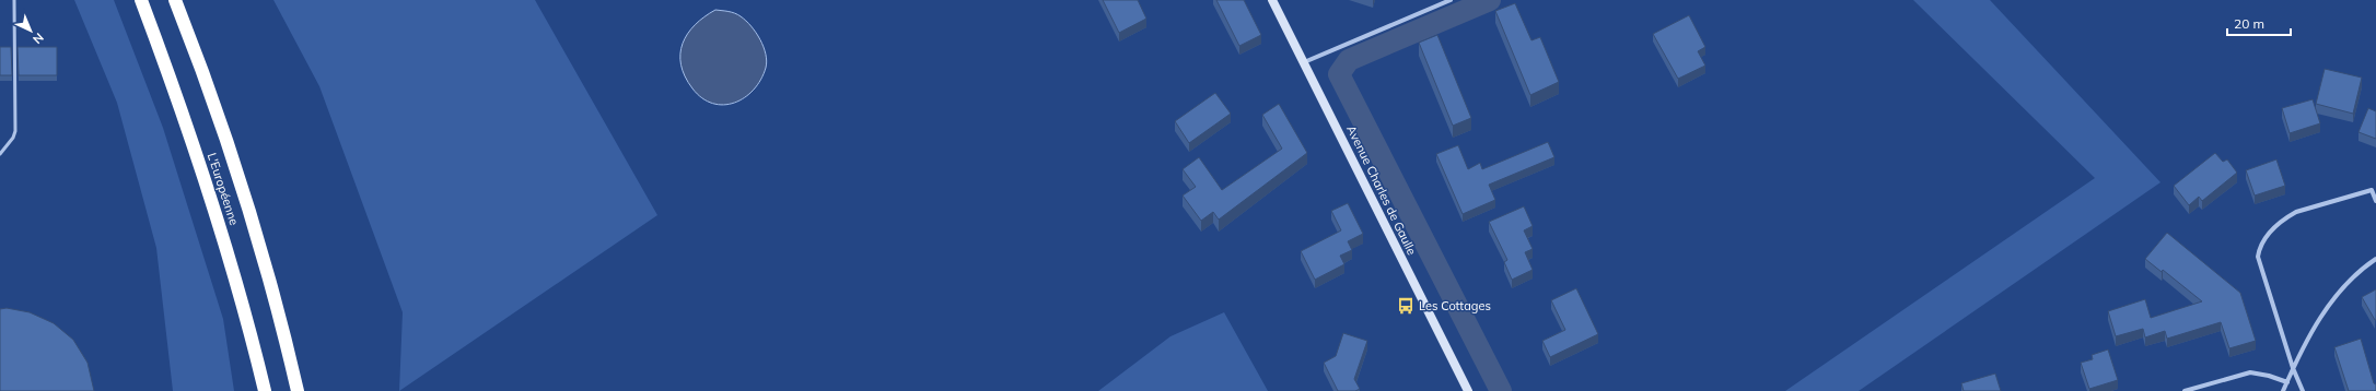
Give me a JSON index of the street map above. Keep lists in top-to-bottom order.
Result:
{
  "streets": {
    "highway": ["L'Européenne"],
    "main road": ["Avenue Charles de Gaulle"]
  },
  "places": {
    "bus stop": ["Les Cottages"]
  },
  "scale_bar": "20 m",
  "north": "bottom right"
}
